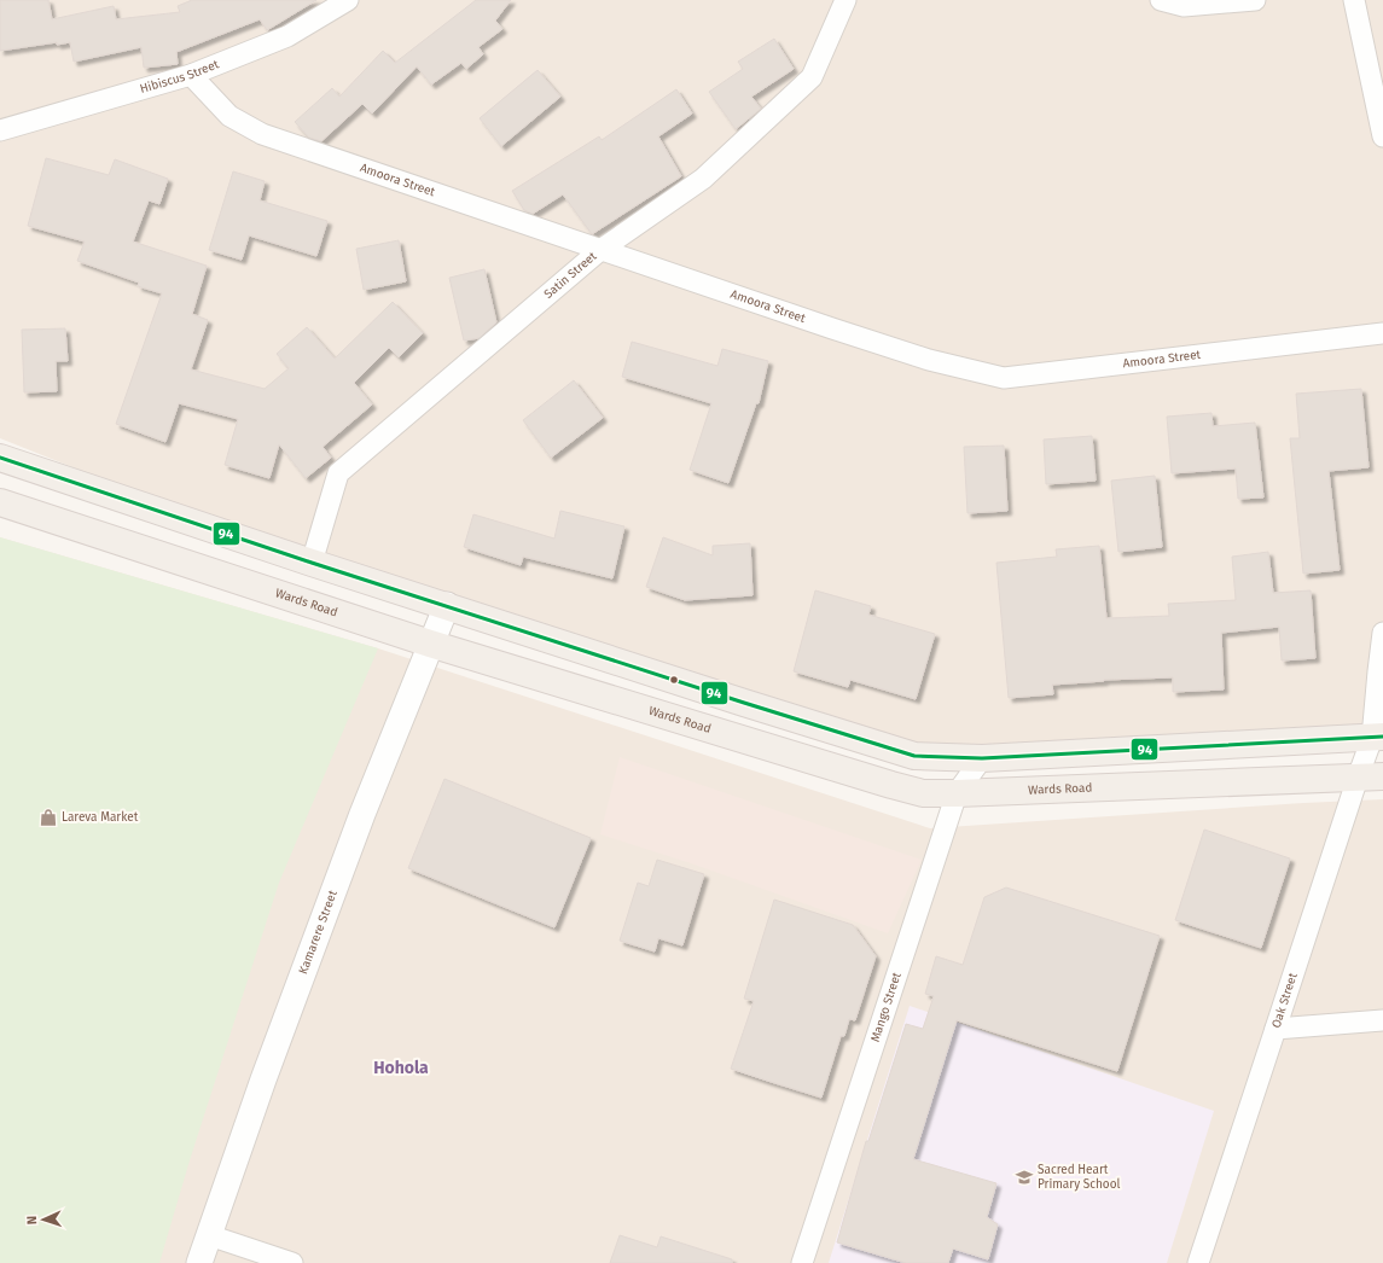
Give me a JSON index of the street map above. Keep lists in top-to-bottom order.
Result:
{
  "streets": {
    "main road": ["Wards Road"],
    "street": [
      "Hibiscus Street",
      "Amoora Street",
      "Satin Street",
      "Kamarere Street",
      "Oak Street",
      "Mango Street"
    ]
  },
  "crossings": [
    ["Hibiscus Street", "Amoora Street"],
    ["Amoora Street", "Satin Street"],
    ["Wards Road", "Kamarere Street"],
    ["Wards Road", "Oak Street"],
    ["Wards Road", "Mango Street"]
  ],
  "districts": ["Hohola"],
  "places": {
    "shop": ["Lareva Market"],
    "school or university": ["Sacred Heart Primary School"]
  },
  "lines": ["transit line 94"],
  "north": "left"
}
